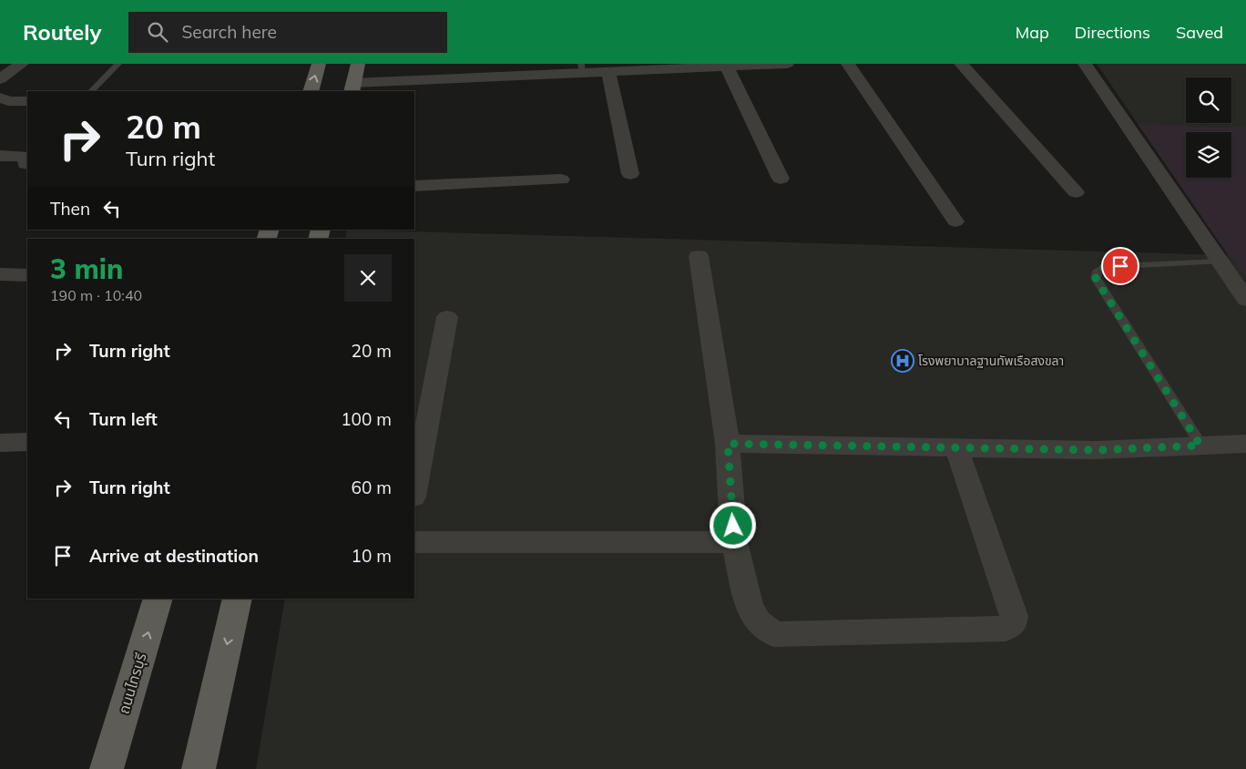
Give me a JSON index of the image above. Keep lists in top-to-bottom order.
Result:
{
  "streets": {
    "main road": ["ถนนไทรบุรี"]
  },
  "places": {
    "hospital": ["โรงพยาบาลฐานทัพเรือสงขลา"]
  },
  "page": {
    "header": "Routely",
    "search": "Search here",
    "nav": ["Map", "Directions", "Saved"],
    "turn": ["20 m", "Turn right"],
    "then": "Then",
    "heading": ["3 min", "190 m · 10:40"],
    "list": [
      {
        "name": "Turn right",
        "value": "20 m"
      },
      {
        "name": "Turn left",
        "value": "100 m"
      },
      {
        "name": "Turn right",
        "value": "60 m"
      },
      {
        "name": "Arrive at destination",
        "value": "10 m"
      }
    ]
  }
}
